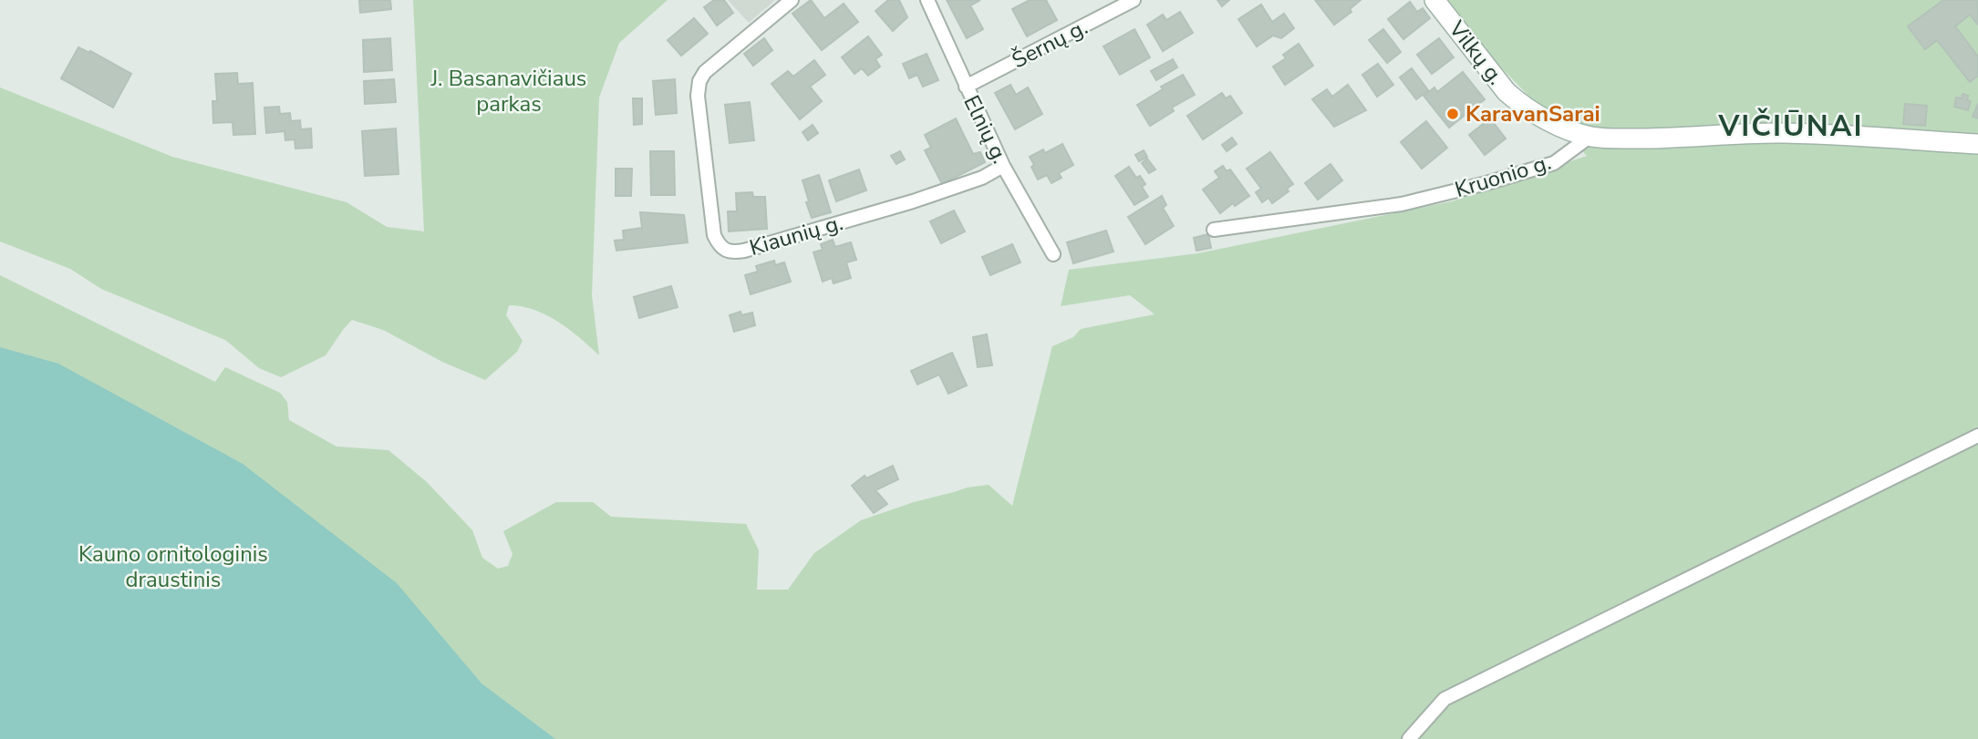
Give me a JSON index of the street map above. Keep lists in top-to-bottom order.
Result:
{
  "streets": {
    "street": [
      "Šernų g.",
      "Vilkų g.",
      "Elnių g.",
      "Kruonio g.",
      "Kiaunių g."
    ]
  },
  "crossings": [
    ["Šernų g.", "Elnių g."],
    ["Vilkų g.", "Kruonio g."],
    ["Elnių g.", "Kiaunių g."]
  ],
  "districts": ["VIČIŪNAI"],
  "parks": ["J. Basanavičiaus parkas", "Kauno ornitologinis draustinis"],
  "places": ["KaravanSarai"]
}
